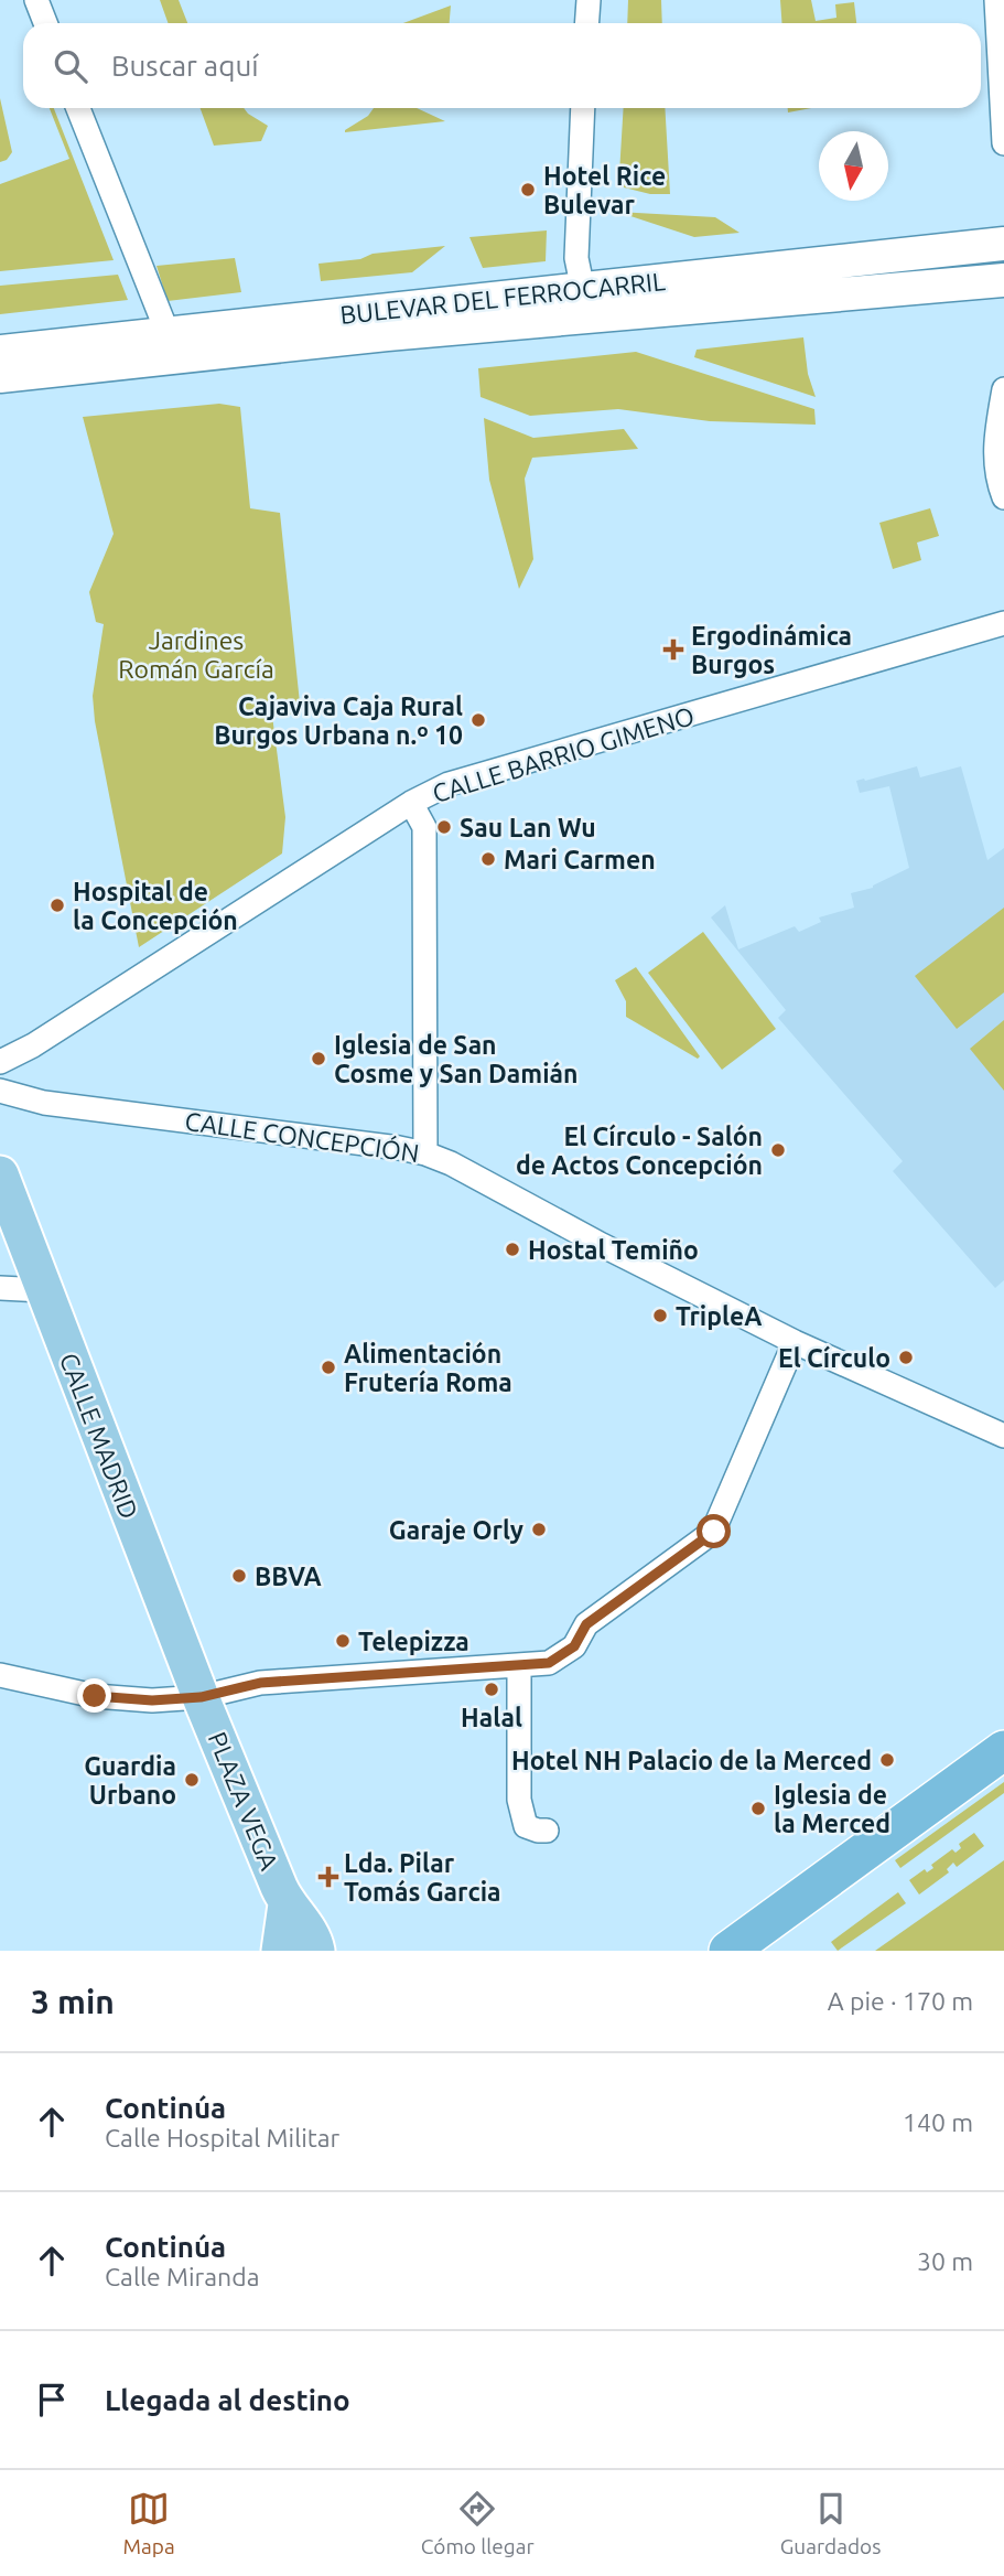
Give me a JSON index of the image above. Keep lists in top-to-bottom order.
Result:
{
  "streets": {
    "main road": ["BULEVAR DEL FERROCARRIL", "CALLE MADRID", "PLAZA VEGA"],
    "street": ["CALLE BARRIO GIMENO", "CALLE CONCEPCIÓN"]
  },
  "crossings": [
    ["CALLE MADRID", "PLAZA VEGA"]
  ],
  "parks": ["Jardines Román García"],
  "places": {
    "other": [
      "Hotel Rice Bulevar",
      "Cajaviva Caja Rural Burgos Urbana n.º 10",
      "Sau Lan Wu",
      "Mari Carmen",
      "Hospital de la Concepción",
      "Iglesia de San Cosme y San Damián",
      "El Círculo - Salón de Actos Concepción",
      "Hostal Temiño",
      "TripleA",
      "El Círculo",
      "Alimentación Frutería Roma",
      "Garaje Orly",
      "BBVA",
      "Telepizza",
      "Halal",
      "Hotel NH Palacio de la Merced",
      "Guardia Urbano",
      "Iglesia de la Merced"
    ],
    "health": ["Ergodinámica Burgos", "Lda. Pilar Tomás Garcia"]
  },
  "north": "bottom",
  "page": {
    "search": "Buscar aquí",
    "heading": ["3 min", "A pie · 170 m"],
    "list": [
      ["Continúa", "Calle Hospital Militar", "140 m"],
      ["Continúa", "Calle Miranda", "30 m"],
      "Llegada al destino"
    ],
    "nav": ["Mapa", "Cómo llegar", "Guardados"]
  }
}
